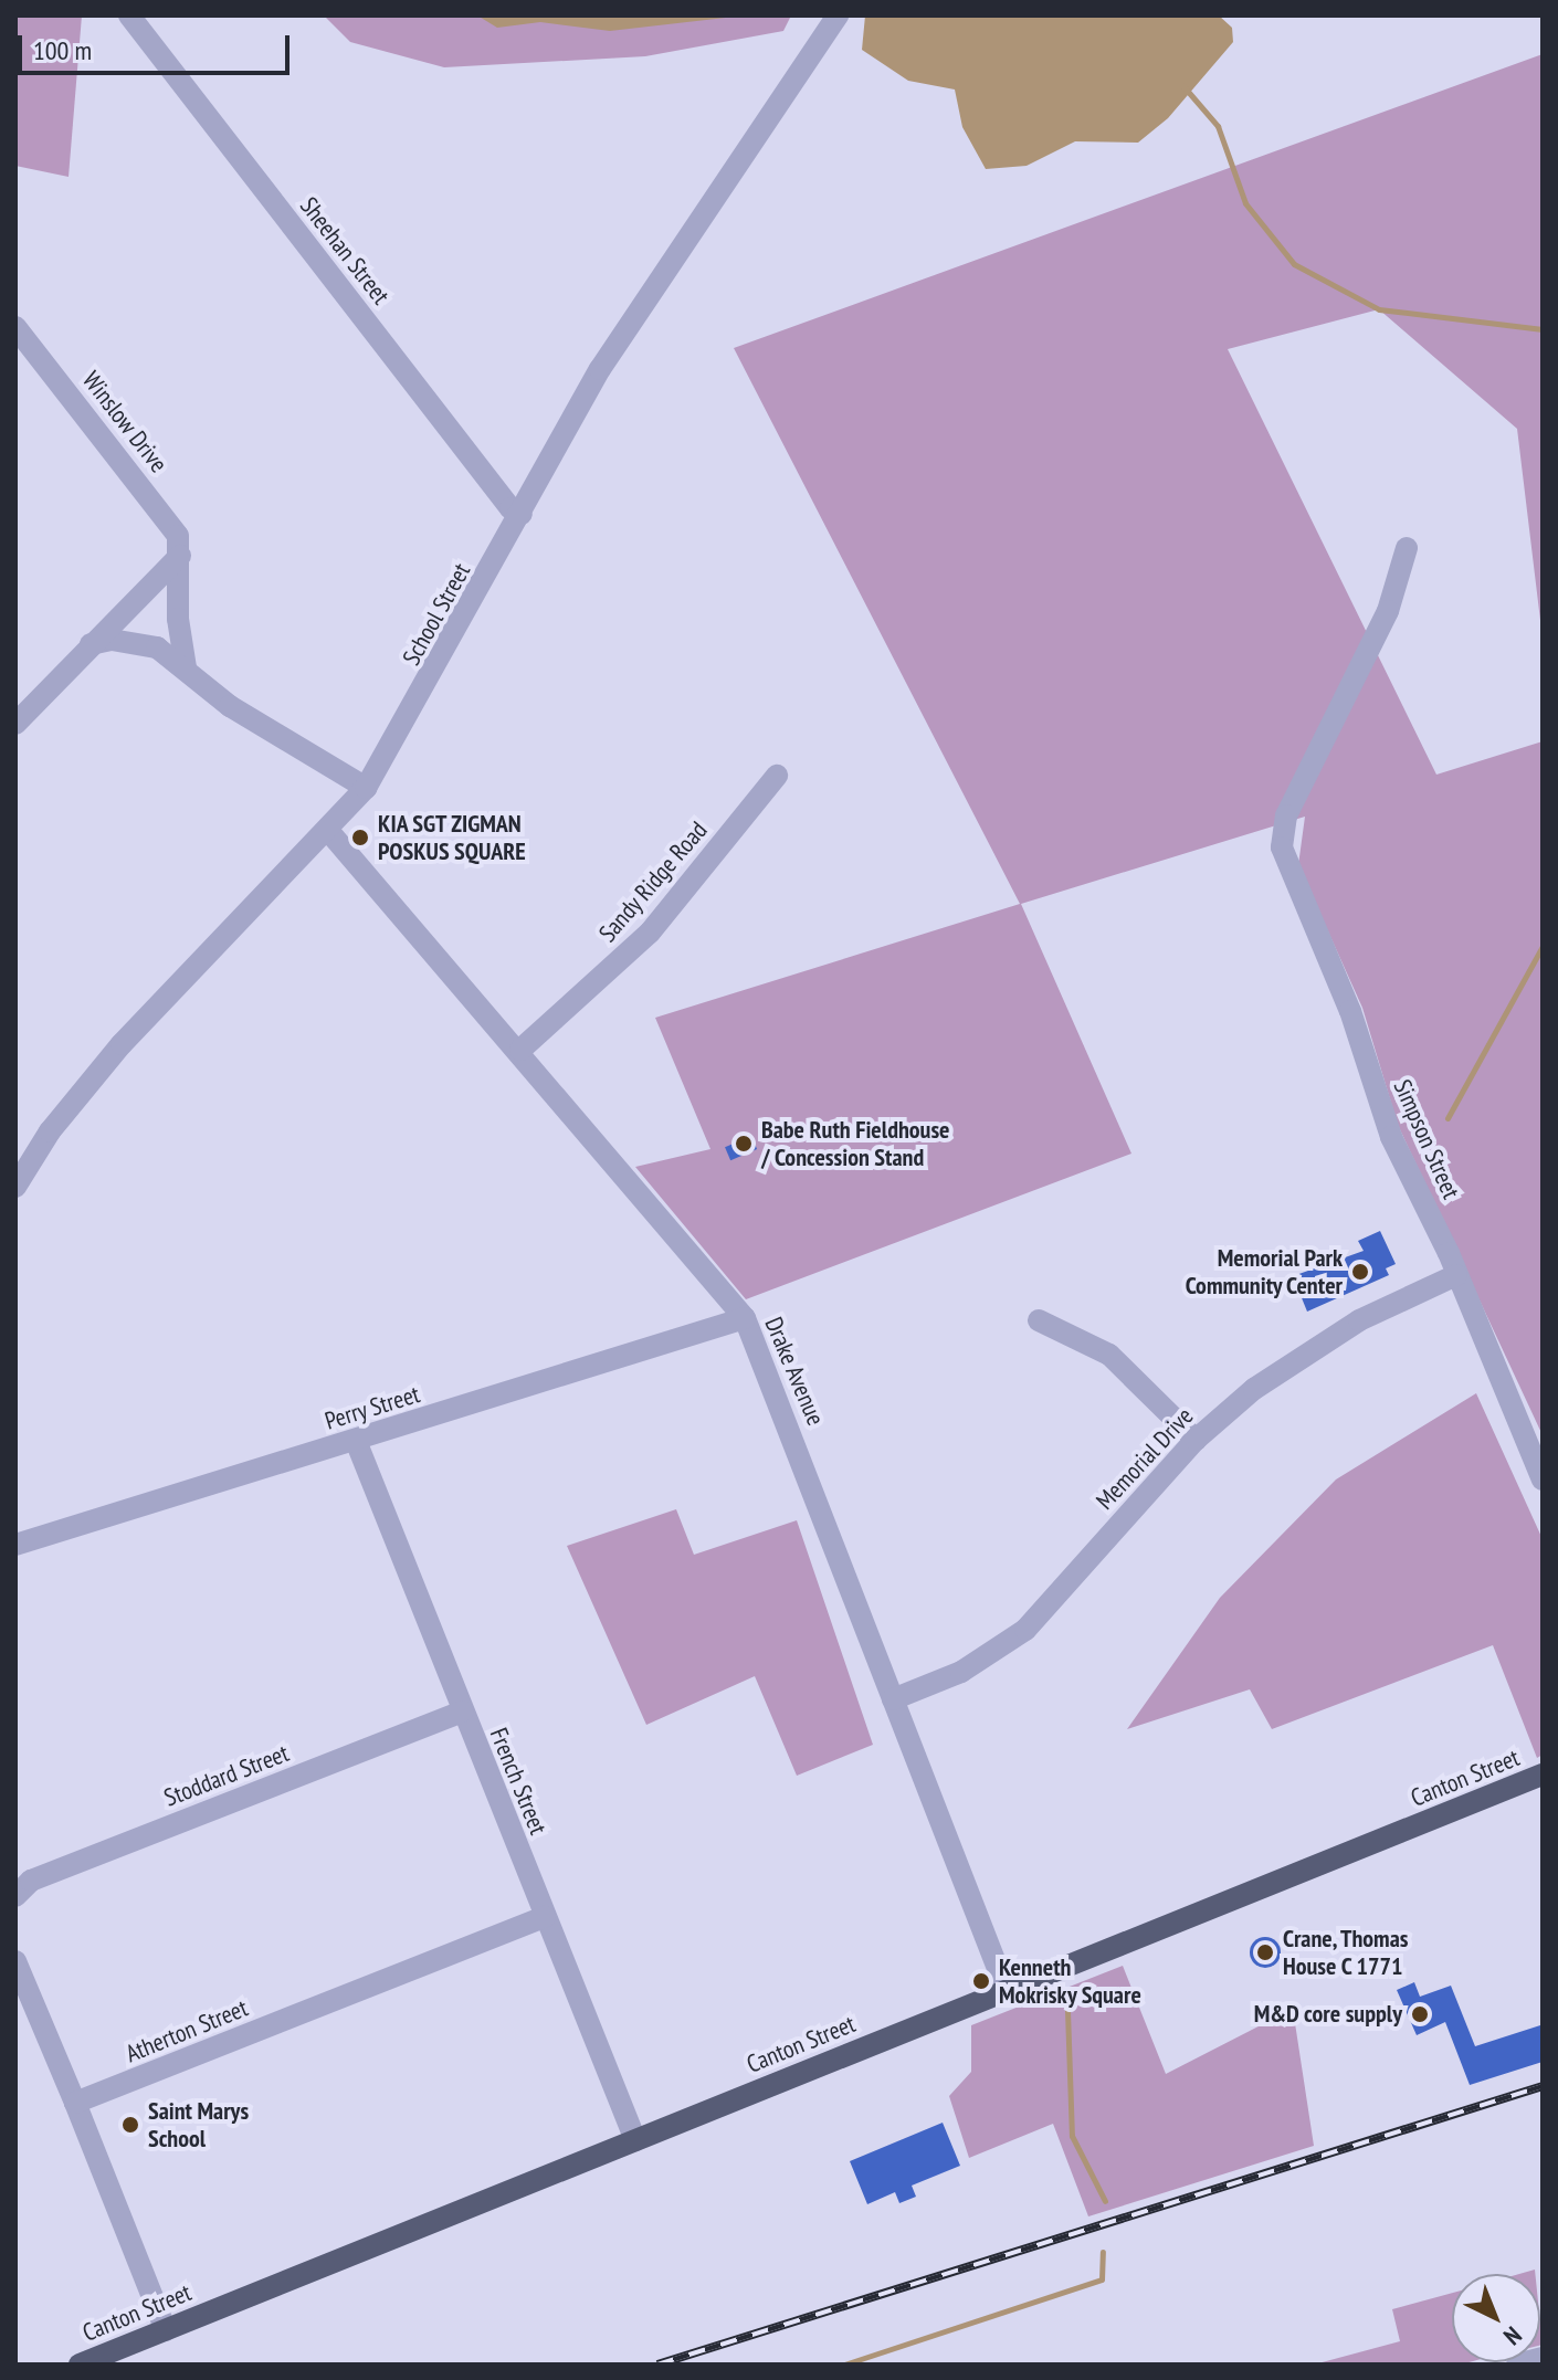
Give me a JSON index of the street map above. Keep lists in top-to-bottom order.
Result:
{
  "streets": {
    "main road": ["Canton Street"],
    "street": [
      "Sheehan Street",
      "Winslow Drive",
      "School Street",
      "Sandy Ridge Road",
      "Simpson Street",
      "Drake Avenue",
      "Perry Street",
      "Memorial Drive",
      "Stoddard Street",
      "French Street",
      "Atherton Street"
    ]
  },
  "crossings": [
    ["Sheehan Street", "School Street"],
    ["School Street", "Drake Avenue"],
    ["Sandy Ridge Road", "Drake Avenue"],
    ["Simpson Street", "Memorial Drive"],
    ["Drake Avenue", "Perry Street"],
    ["Drake Avenue", "Memorial Drive"],
    ["Drake Avenue", "Canton Street"],
    ["Perry Street", "French Street"],
    ["Stoddard Street", "French Street"],
    ["Canton Street", "French Street"],
    ["French Street", "Atherton Street"]
  ],
  "places": [
    "KIA SGT ZIGMAN POSKUS SQUARE",
    "Babe Ruth Fieldhouse / Concession Stand",
    "Memorial Park Community Center",
    "Crane, Thomas House C 1771",
    "Kenneth Mokrisky Square",
    "M&D core supply",
    "Saint Marys School"
  ],
  "scale_bar": "100 m",
  "north": "bottom right"
}
